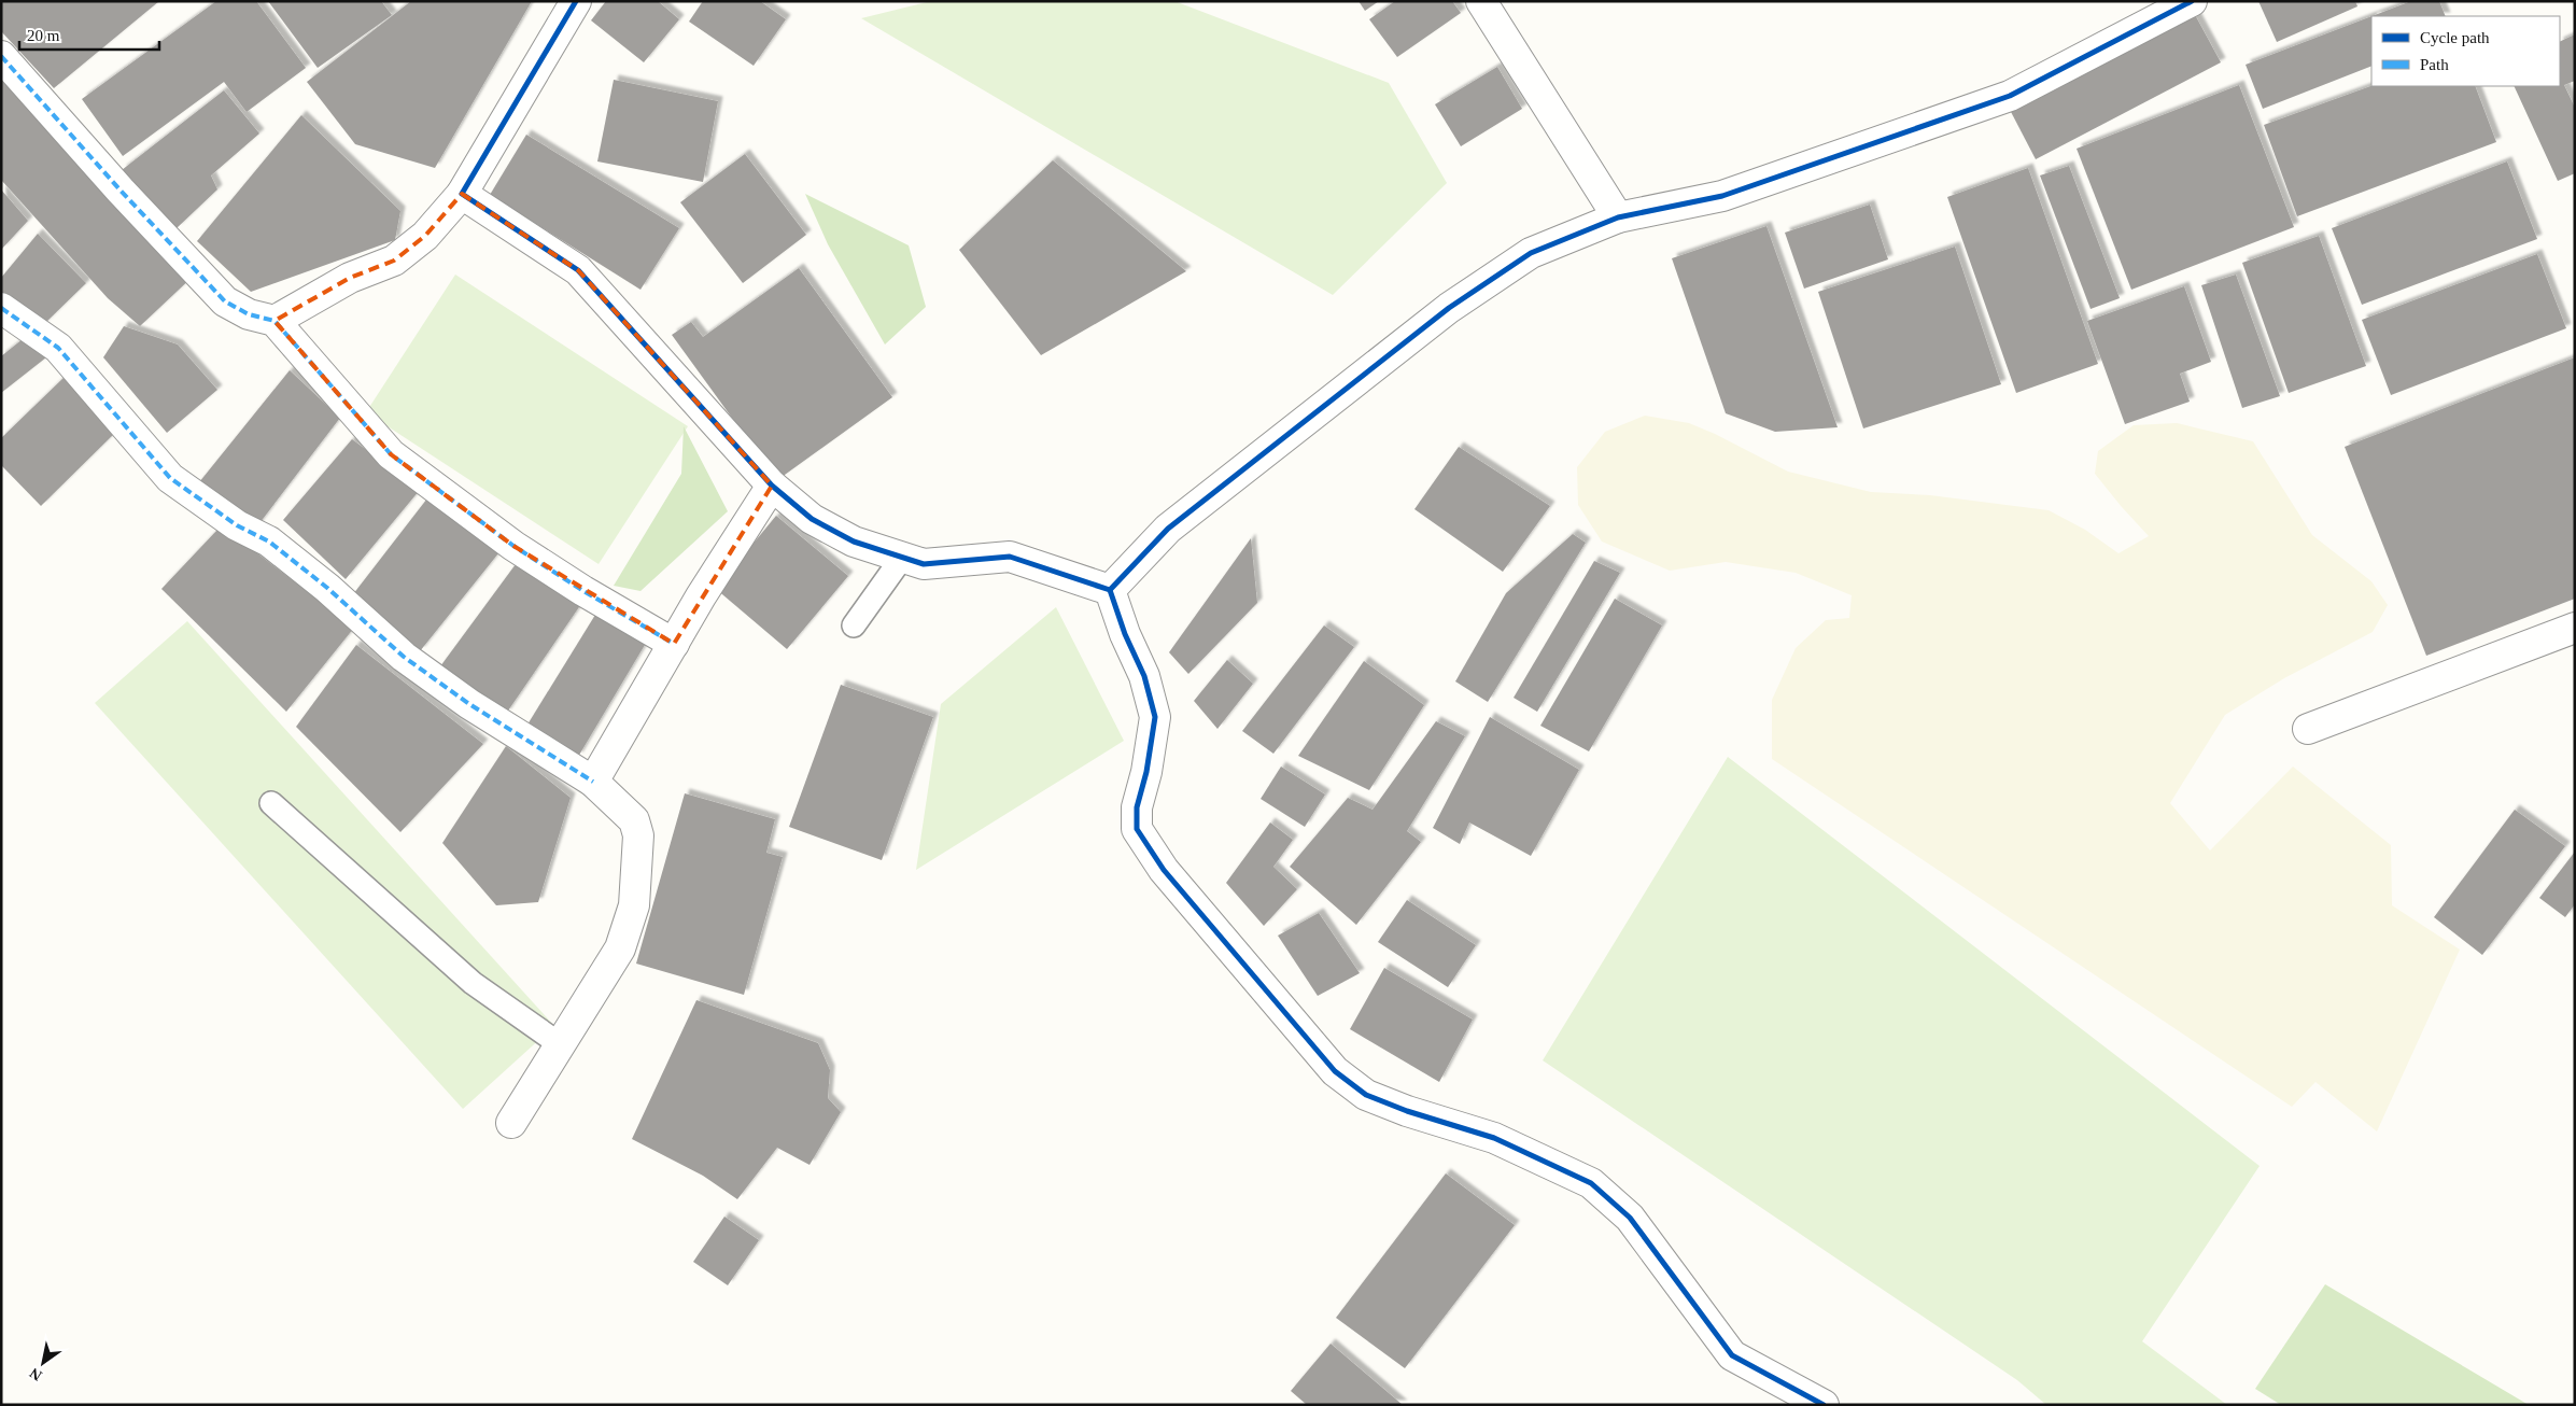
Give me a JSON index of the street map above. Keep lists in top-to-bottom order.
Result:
{
  "legend": ["Cycle path", "Path"],
  "scale_bar": "20 m",
  "north": "bottom left"
}
